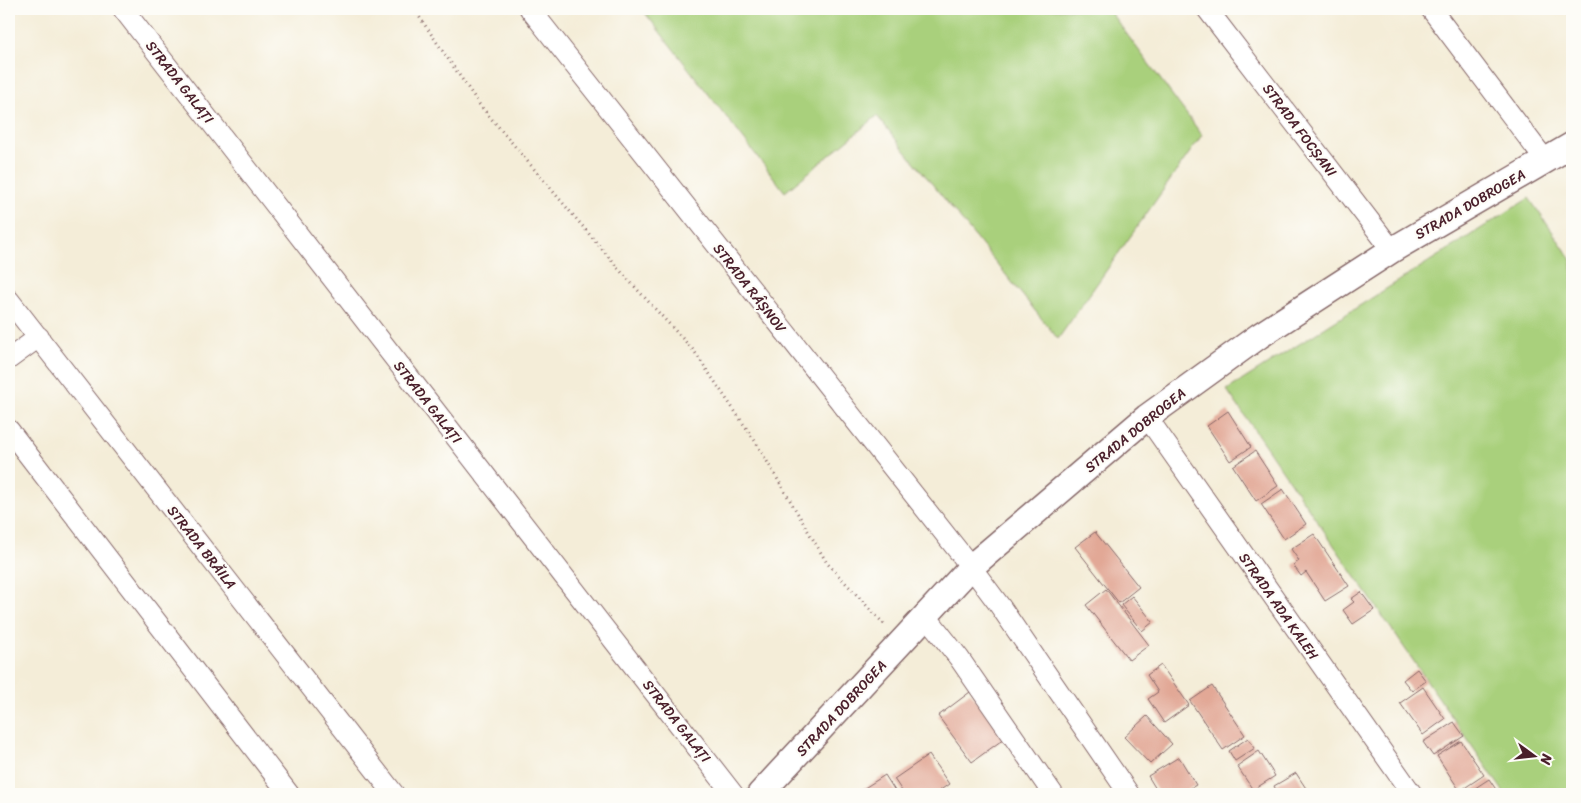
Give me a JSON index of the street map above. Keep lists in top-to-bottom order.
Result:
{
  "streets": {
    "street": [
      "STRADA GALAȚI",
      "STRADA FOCȘANI",
      "STRADA DOBROGEA",
      "STRADA RÂȘNOV",
      "STRADA BRĂILA",
      "STRADA ADA KALEH"
    ]
  },
  "crossings": [
    ["STRADA FOCȘANI", "STRADA DOBROGEA"],
    ["STRADA DOBROGEA", "STRADA RÂȘNOV"],
    ["STRADA DOBROGEA", "STRADA ADA KALEH"]
  ],
  "north": "right"
}
